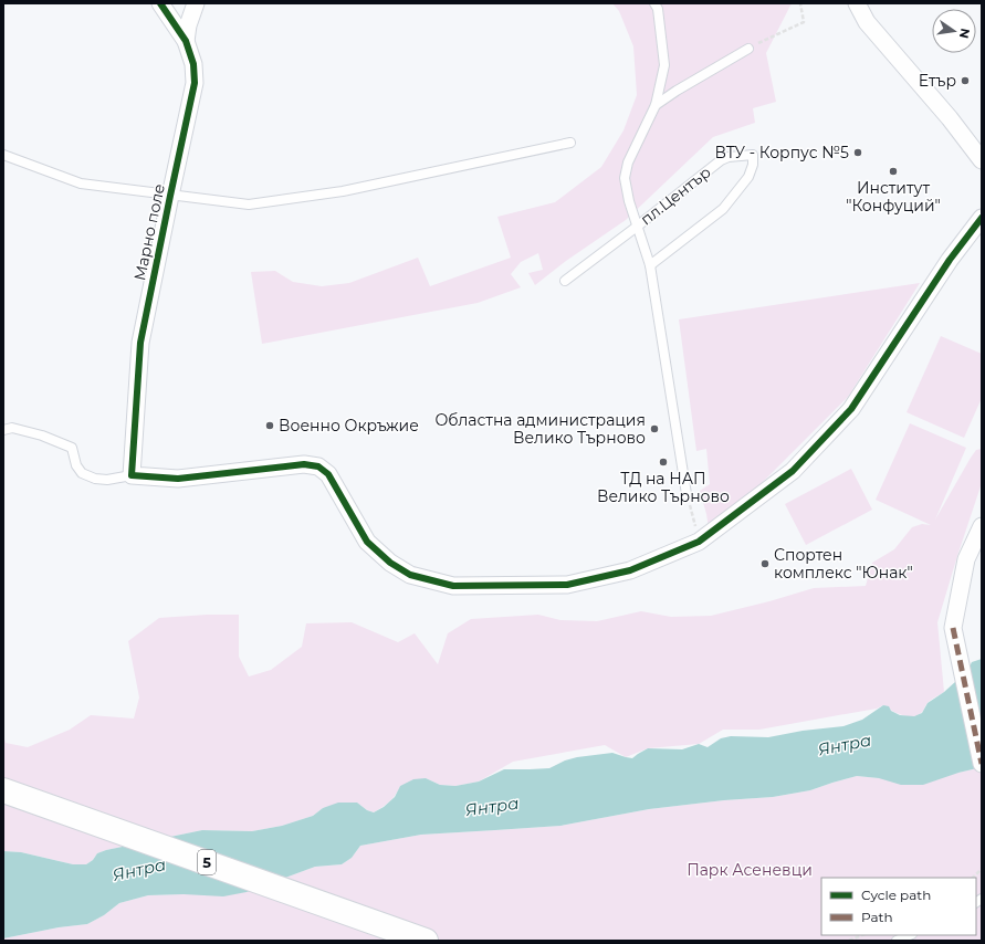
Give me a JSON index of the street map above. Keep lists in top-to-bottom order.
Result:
{
  "streets": {
    "main road": ["5"],
    "street": ["Марно поле"],
    "lane": ["пл.Център"]
  },
  "water": ["Янтра"],
  "parks": ["Парк Асеневци"],
  "places": [
    "Етър",
    "ВТУ - Корпус №5",
    "Институт \"Конфуций\"",
    "Военно Окръжие",
    "Областна администрация Велико Търново",
    "ТД на НАП Велико Търново",
    "Спортен комплекс \"Юнак\""
  ],
  "legend": ["Cycle path", "Path"],
  "north": "right"
}
